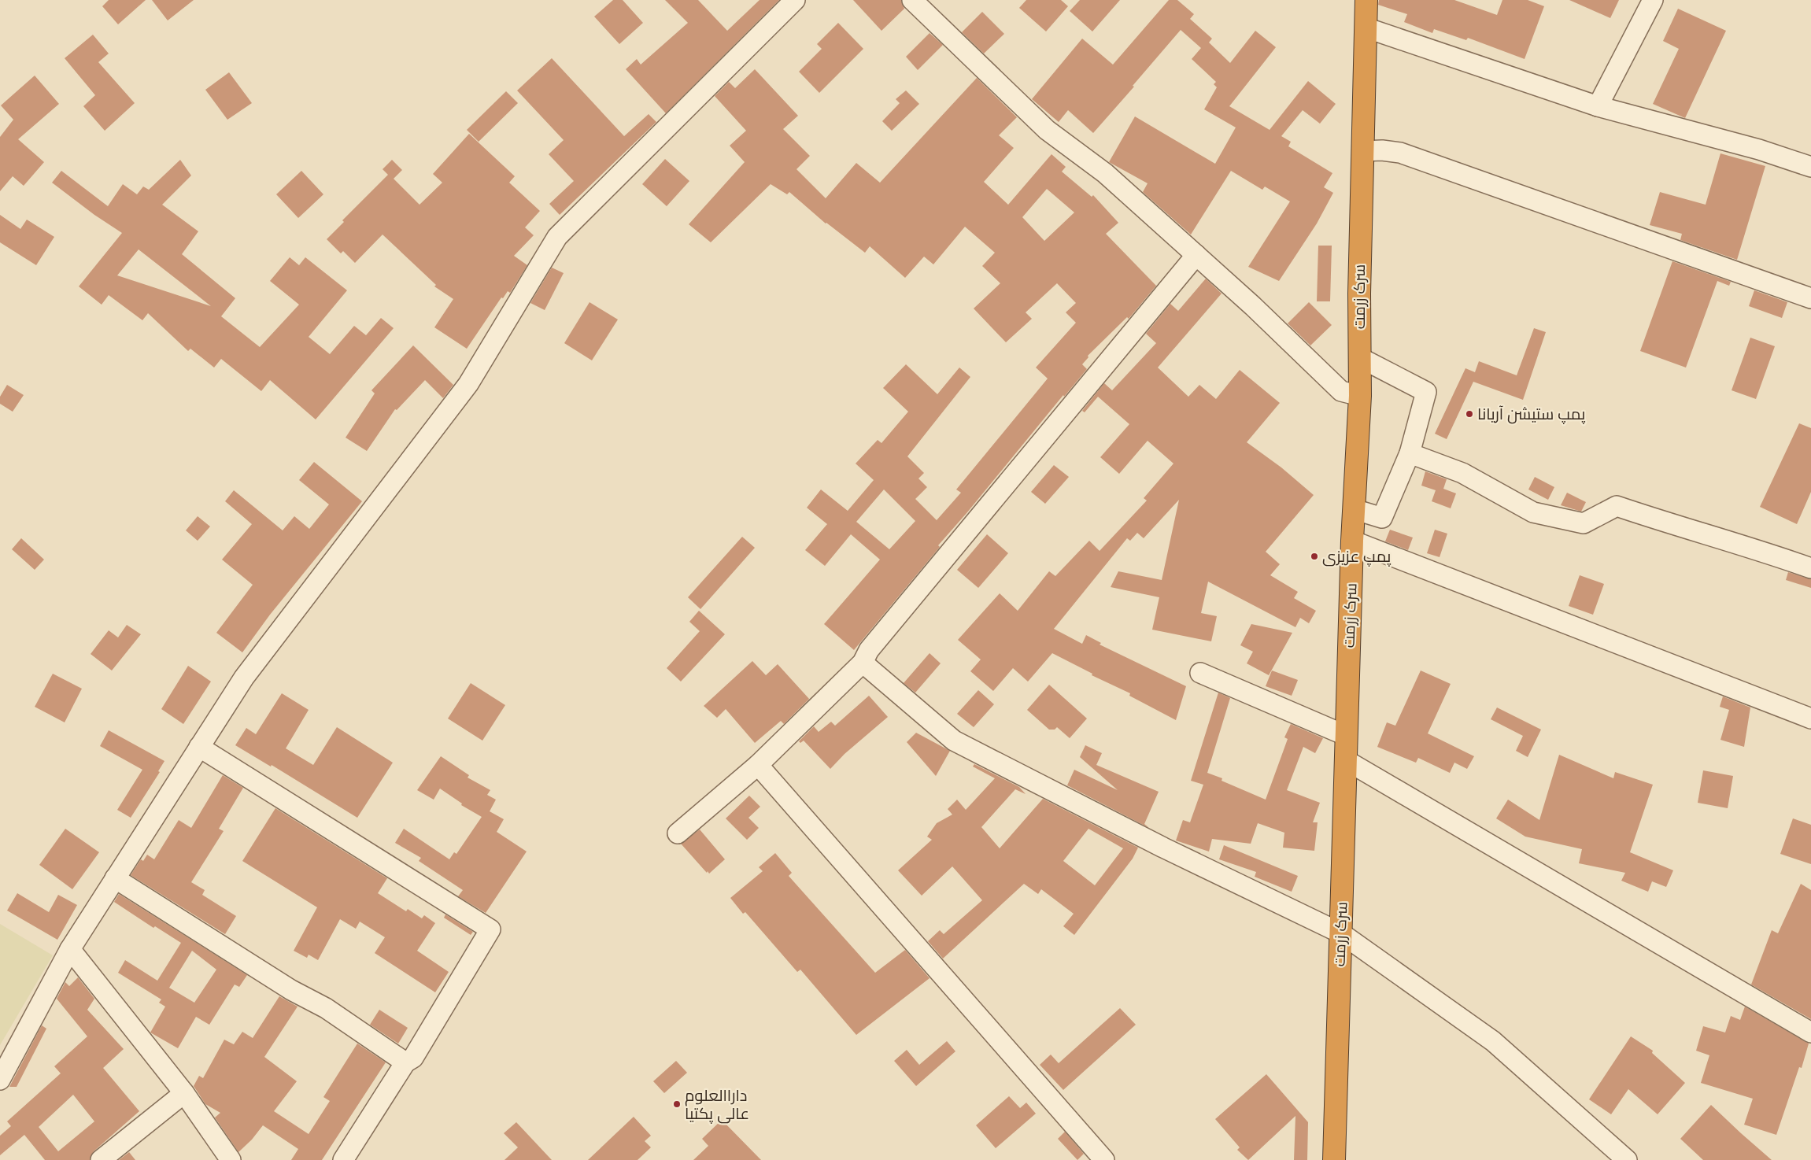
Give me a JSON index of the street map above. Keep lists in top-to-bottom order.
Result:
{
  "streets": {
    "highway": ["سرک زرمت"]
  },
  "places": ["پمپ ستیشن آریانا", "پمپ عزیزی", "داراالعلوم عالی پکتیا"]
}
